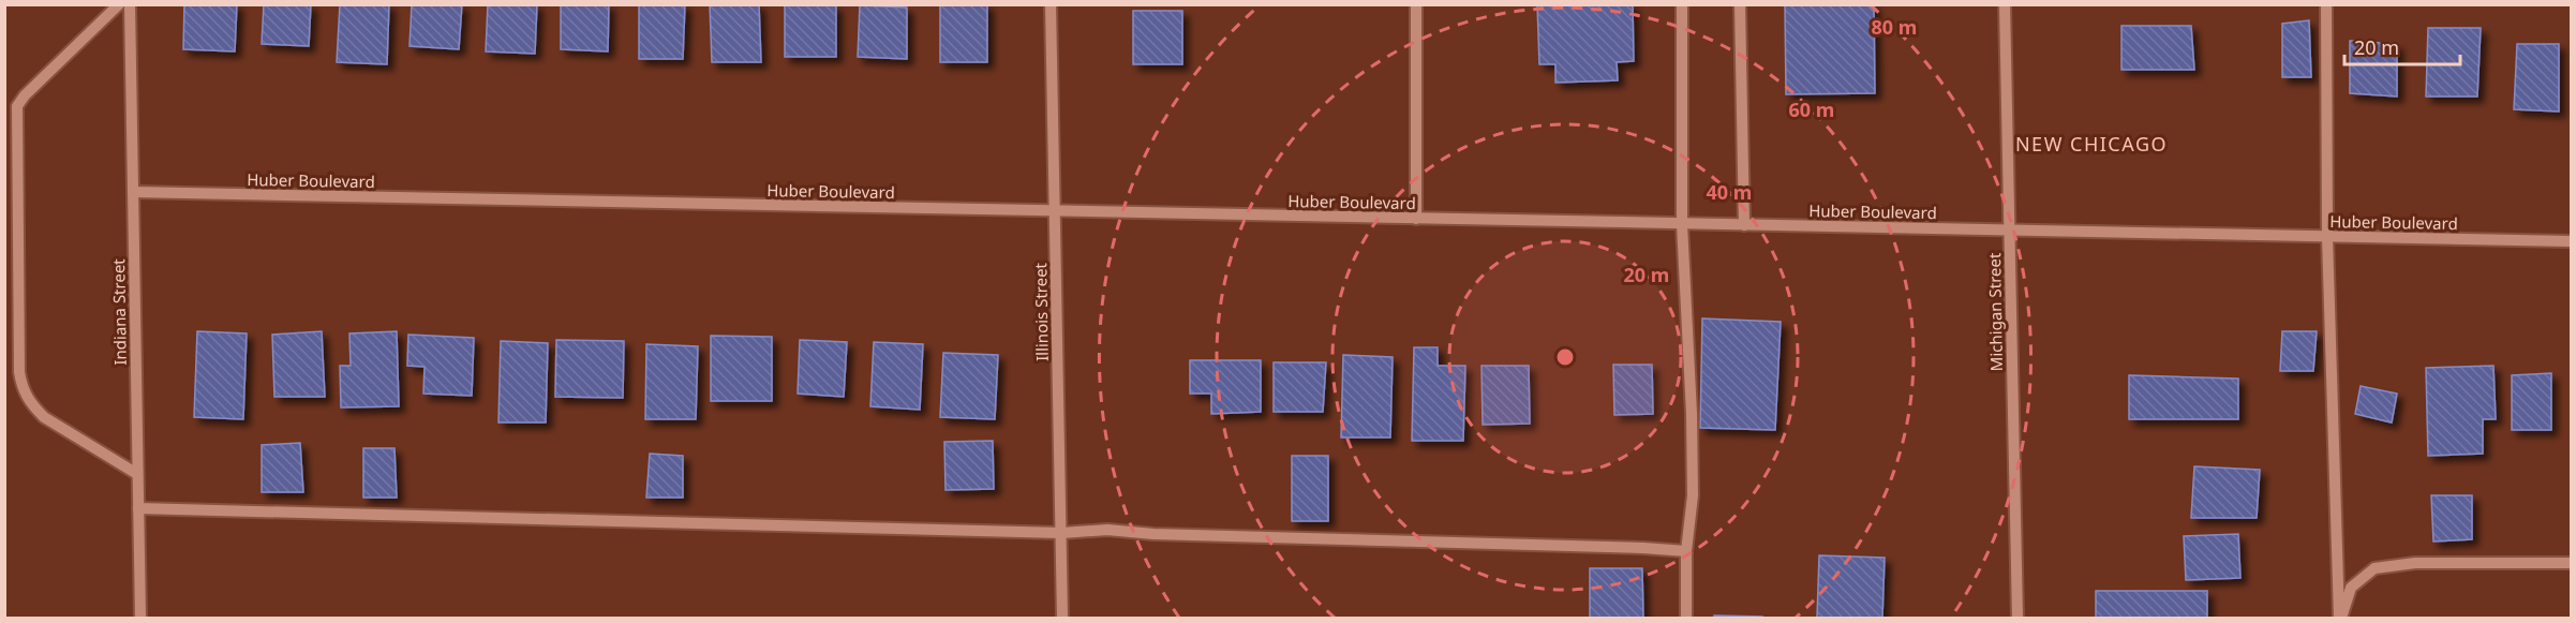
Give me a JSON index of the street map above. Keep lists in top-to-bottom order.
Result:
{
  "streets": {
    "street": [
      "Huber Boulevard",
      "Indiana Street",
      "Illinois Street",
      "Michigan Street"
    ]
  },
  "crossings": [
    ["Huber Boulevard", "Indiana Street"],
    ["Huber Boulevard", "Illinois Street"],
    ["Huber Boulevard", "Michigan Street"]
  ],
  "districts": ["NEW CHICAGO"],
  "scale_bar": "20 m",
  "rings": [
    "80 m",
    "60 m",
    "40 m",
    "20 m"
  ]
}
